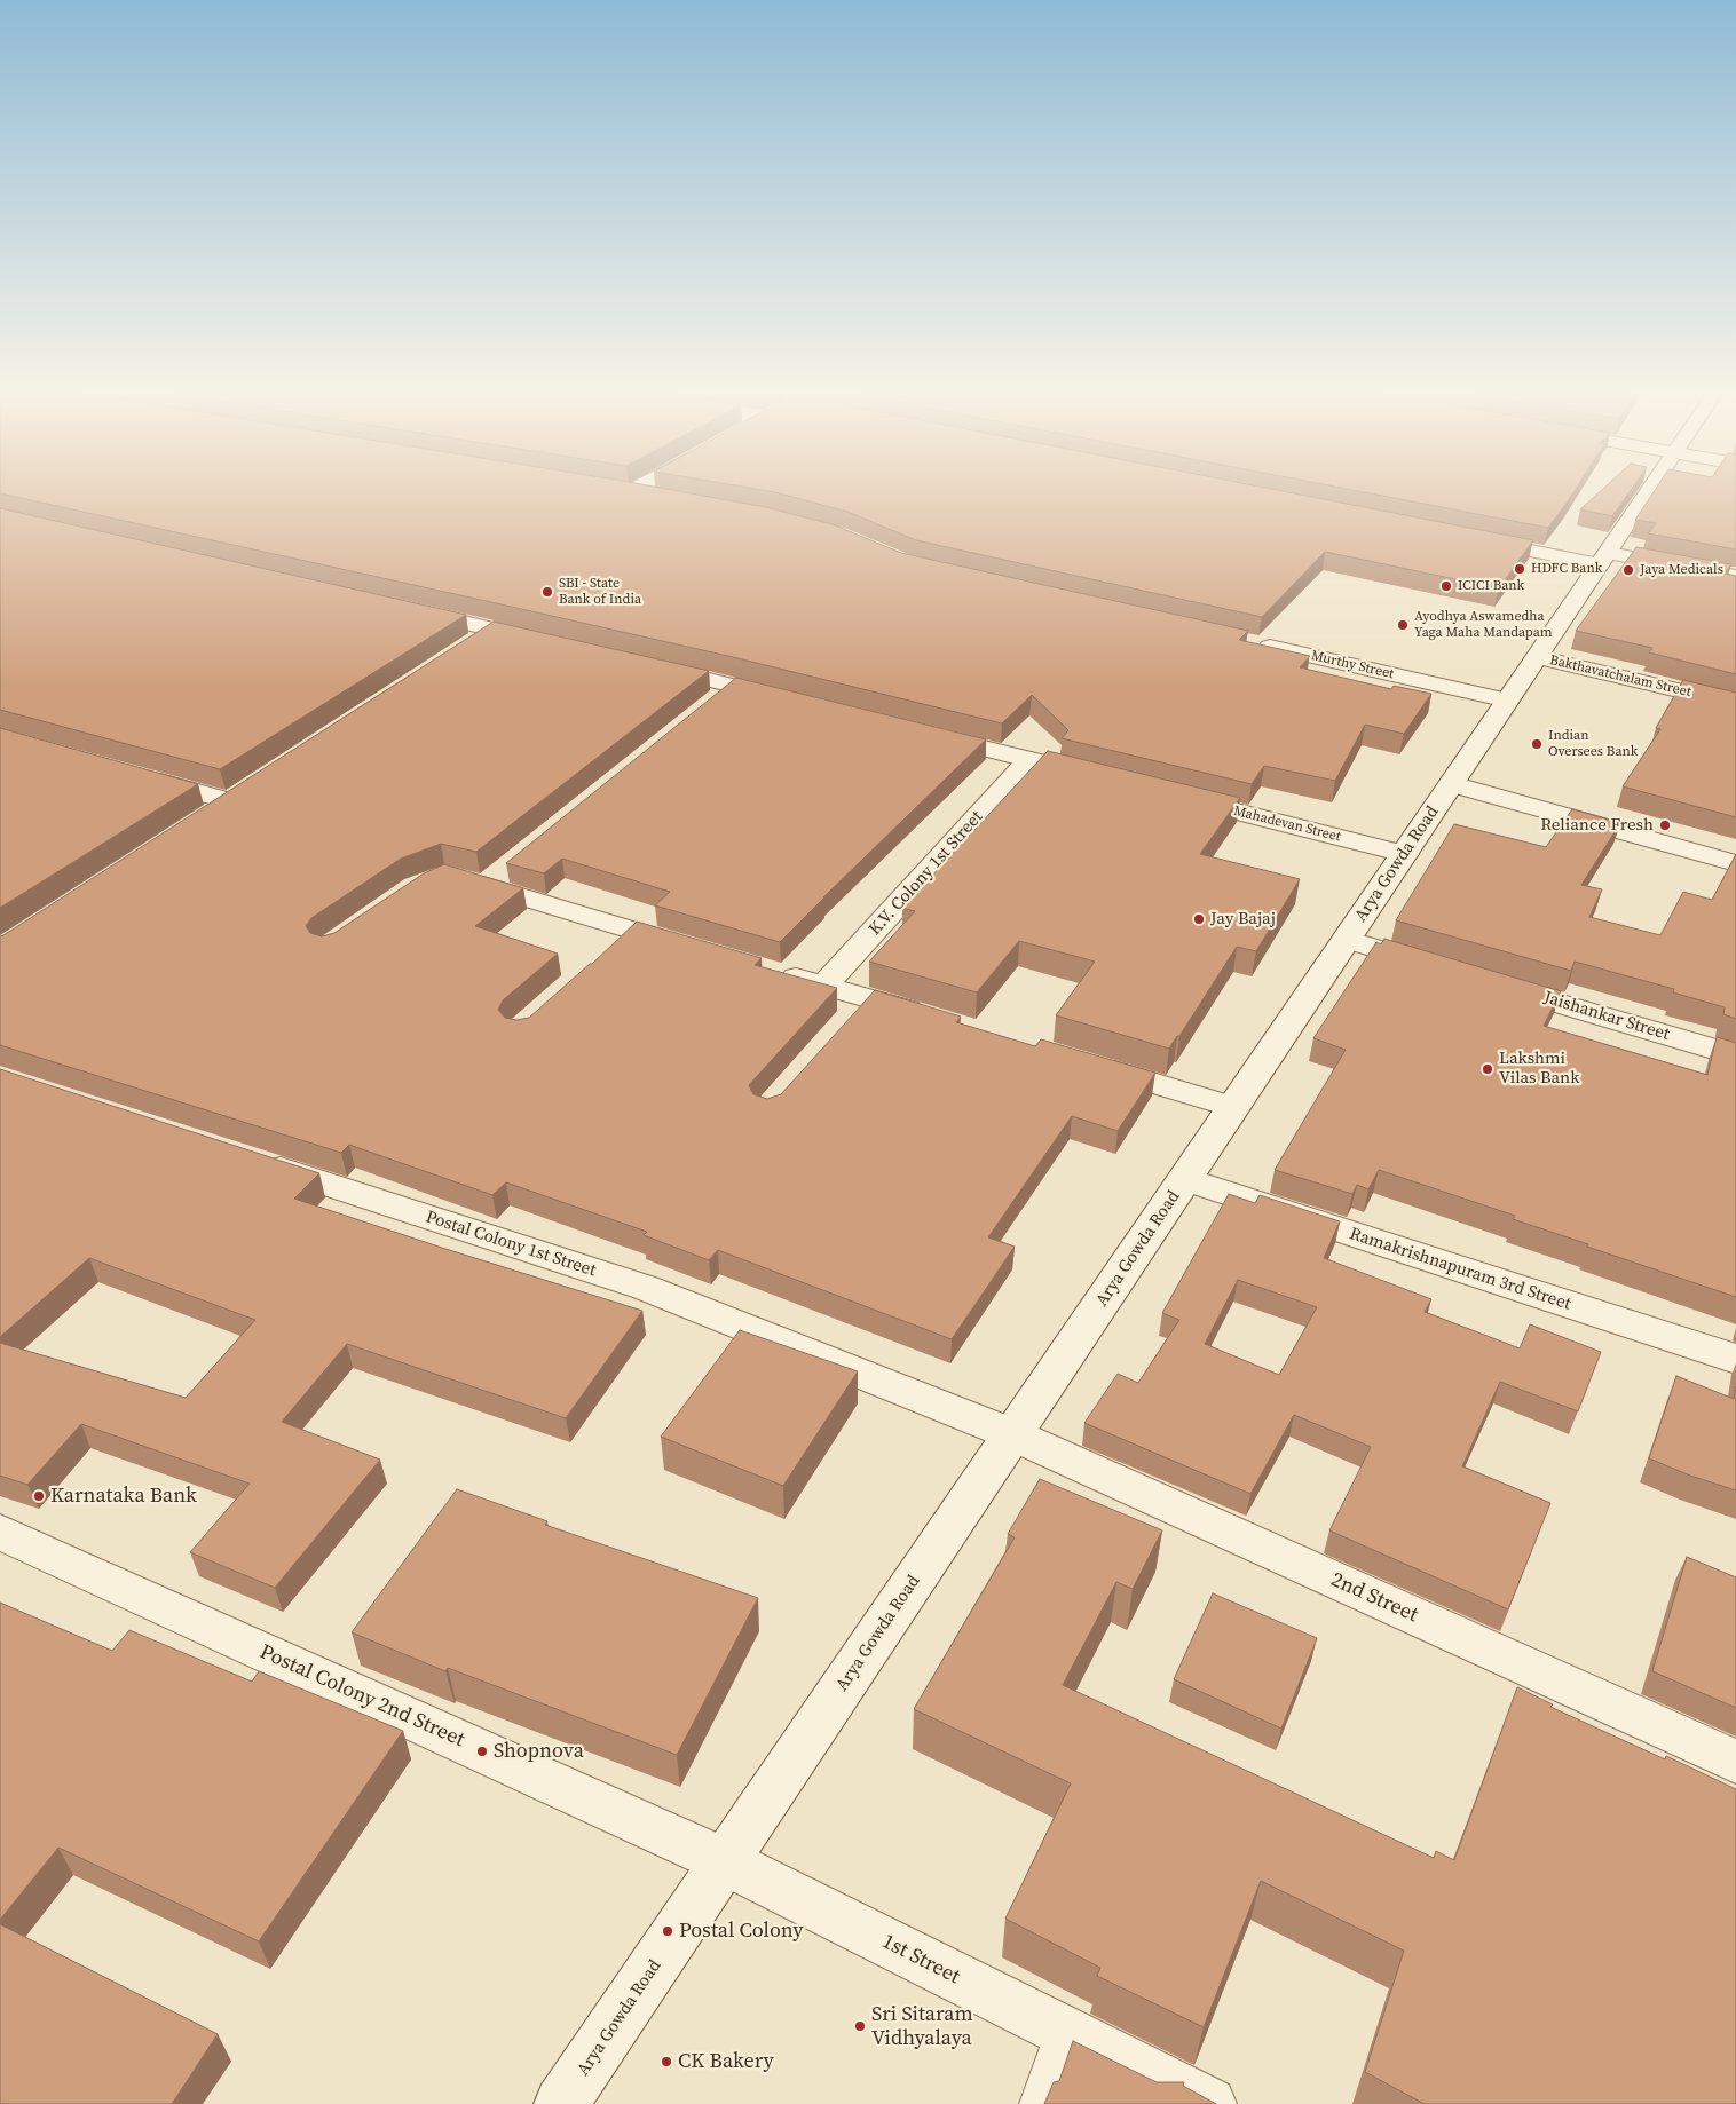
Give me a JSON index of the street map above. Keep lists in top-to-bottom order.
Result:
{
  "streets": {
    "street": [
      "Murthy Street",
      "Bakthavatchalam Street",
      "Mahadevan Street",
      "Arya Gowda Road",
      "K.V. Colony 1st Street",
      "Jaishankar Street",
      "Postal Colony 1st Street",
      "Ramakrishnapuram 3rd Street",
      "2nd Street",
      "Postal Colony 2nd Street",
      "1st Street"
    ]
  },
  "crossings": [
    ["Murthy Street", "Arya Gowda Road"],
    ["Bakthavatchalam Street", "Arya Gowda Road"],
    ["Mahadevan Street", "Arya Gowda Road"],
    ["Arya Gowda Road", "Postal Colony 1st Street"],
    ["Arya Gowda Road", "Ramakrishnapuram 3rd Street"],
    ["Arya Gowda Road", "2nd Street"],
    ["Arya Gowda Road", "Postal Colony 2nd Street"],
    ["Arya Gowda Road", "1st Street"],
    ["Postal Colony 1st Street", "2nd Street"],
    ["Postal Colony 2nd Street", "1st Street"]
  ],
  "places": [
    "HDFC Bank",
    "Jaya Medicals",
    "ICICI Bank",
    "SBI - State Bank of India",
    "Ayodhya Aswamedha Yaga Maha Mandapam",
    "Indian Oversees Bank",
    "Reliance Fresh",
    "Jay Bajaj",
    "Lakshmi Vilas Bank",
    "Karnataka Bank",
    "Shopnova",
    "Postal Colony",
    "Sri Sitaram Vidhyalaya",
    "CK Bakery"
  ]
}
